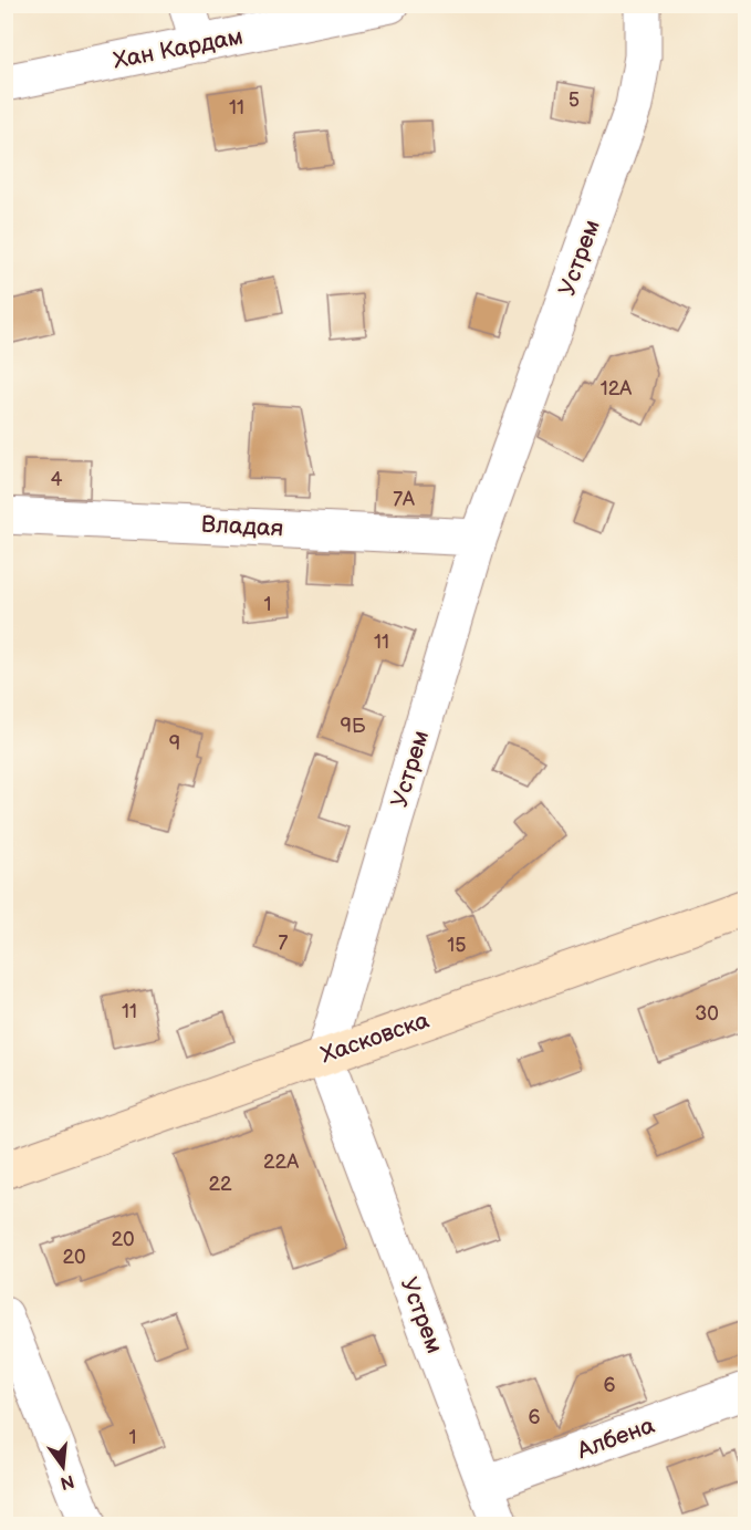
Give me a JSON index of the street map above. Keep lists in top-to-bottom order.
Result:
{
  "streets": {
    "street": [
      "Хан Кардам",
      "Устрем",
      "Владая",
      "Хасковска",
      "Албена"
    ]
  },
  "crossings": [
    ["Устрем", "Владая"],
    ["Устрем", "Хасковска"],
    ["Устрем", "Албена"]
  ],
  "house_numbers": [
    "5",
    "11",
    "12А",
    "4",
    "7А",
    "1",
    "11",
    "9Б",
    "9",
    "7",
    "15",
    "11",
    "30",
    "22А",
    "22",
    "20",
    "20",
    "6",
    "6",
    "1"
  ],
  "north": "bottom"
}
